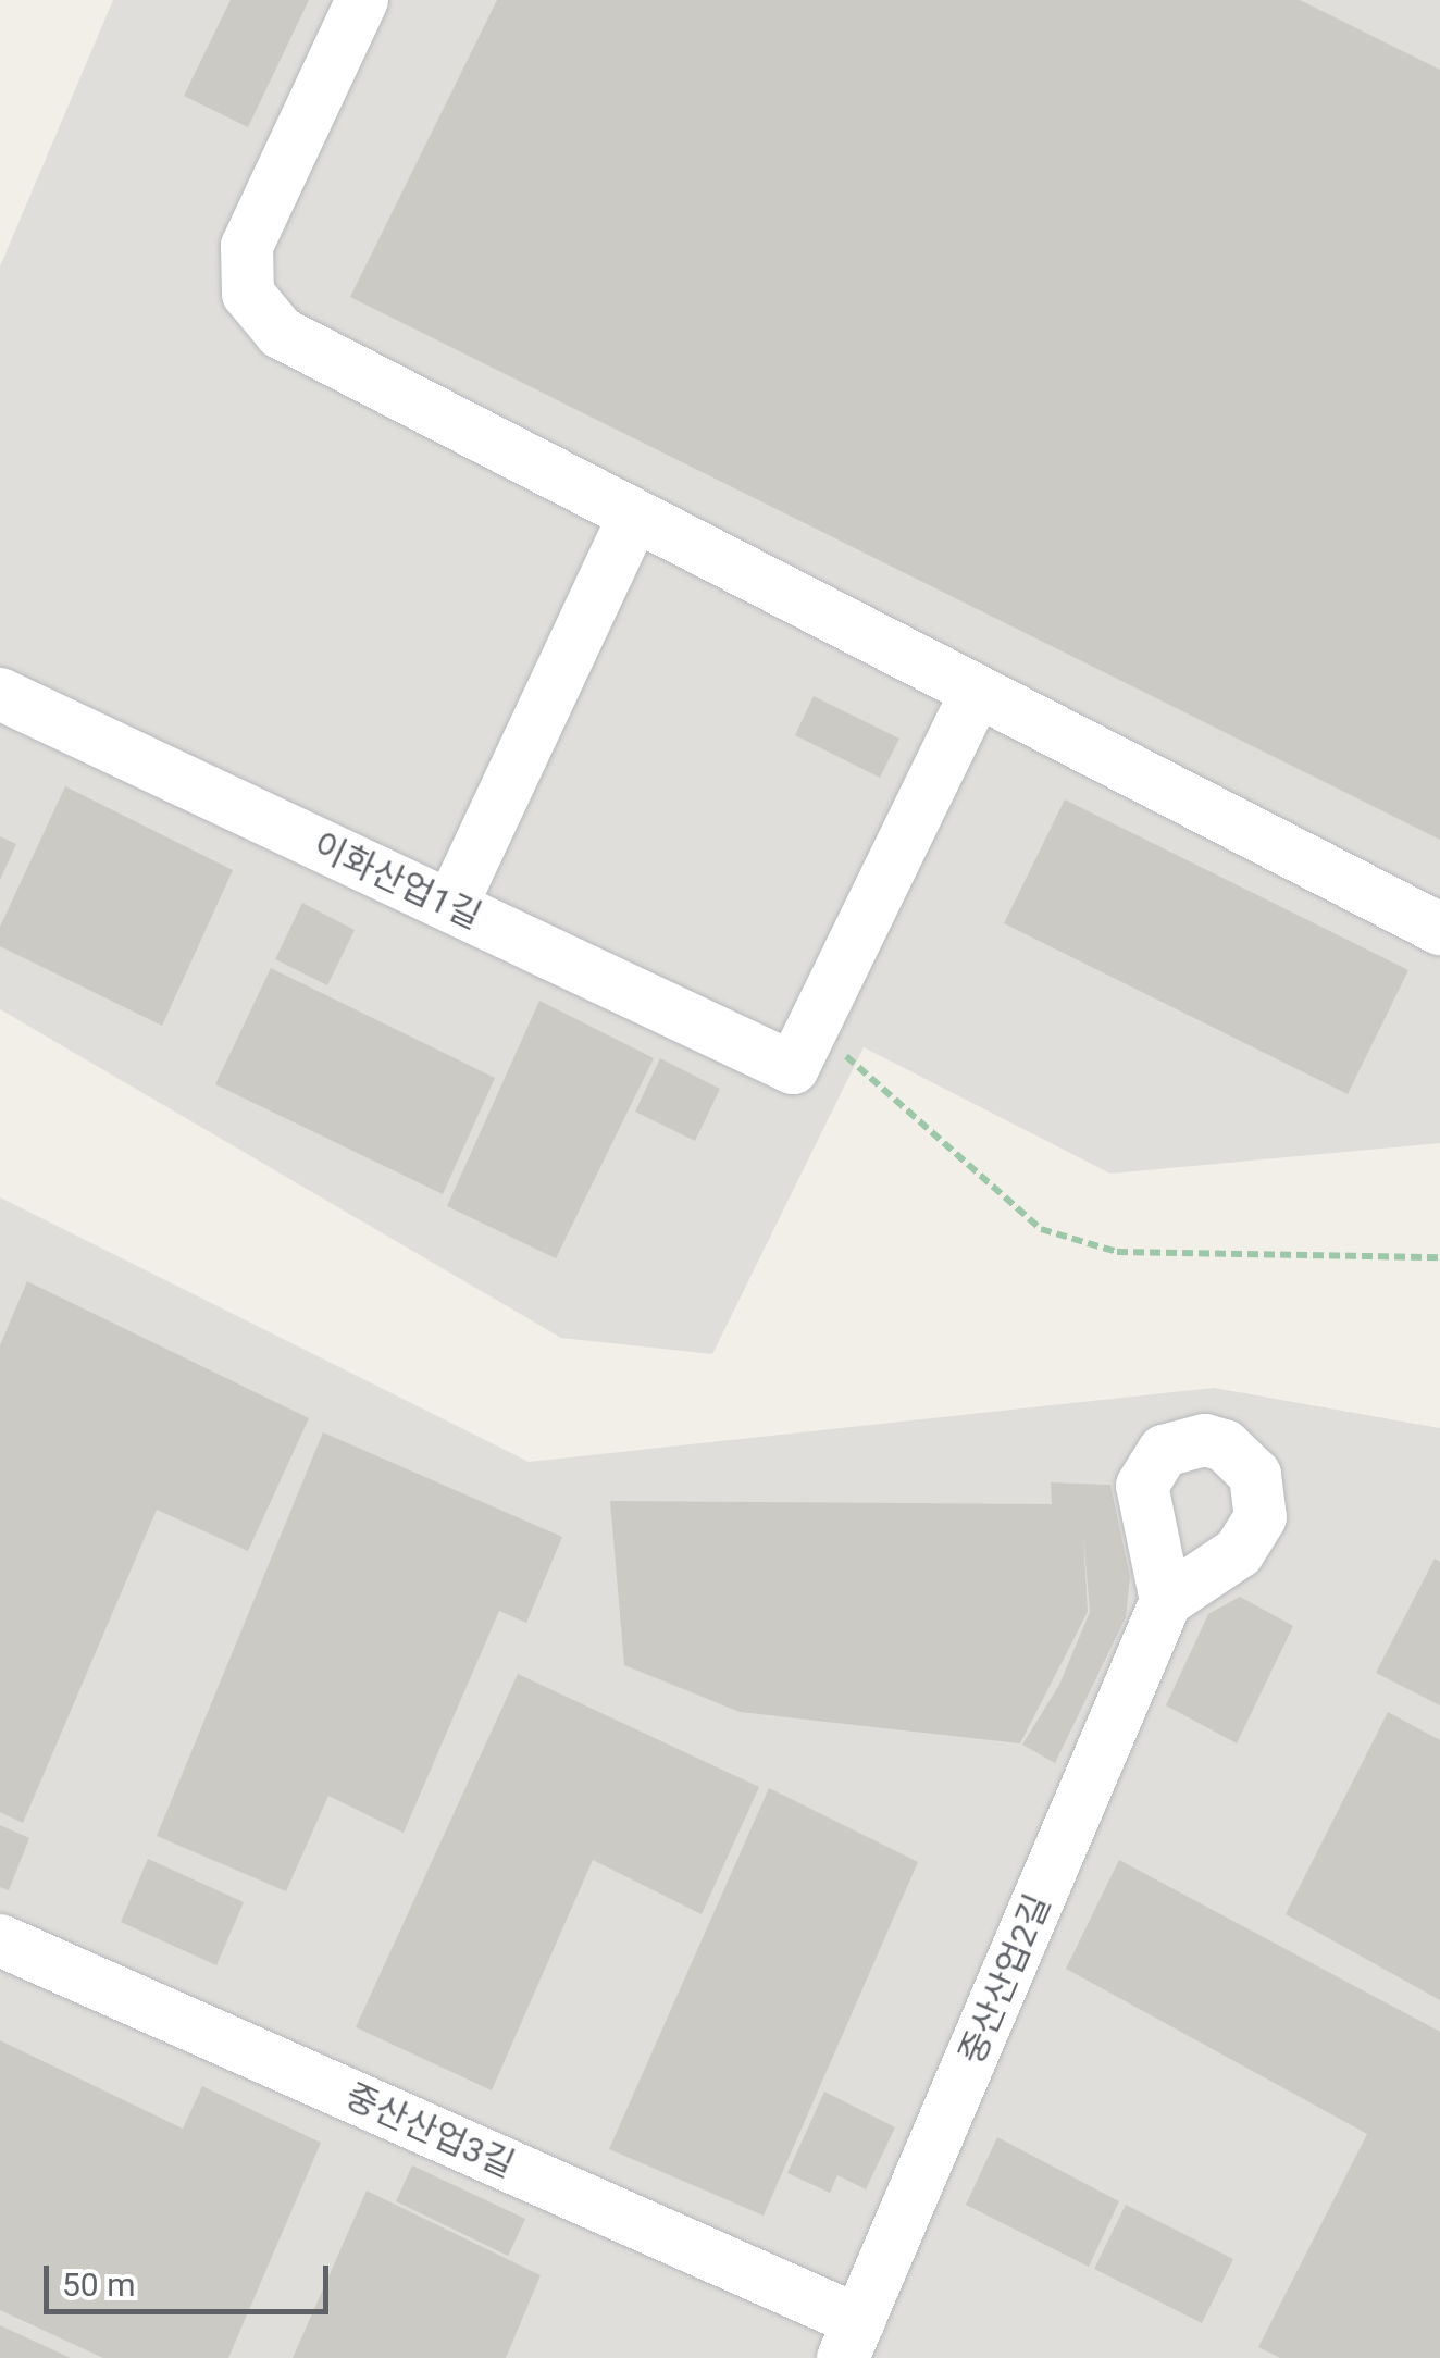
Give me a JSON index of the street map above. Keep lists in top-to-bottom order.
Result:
{
  "streets": {
    "street": ["이화산업1길", "중산산업2길", "중산산업3길"]
  },
  "crossings": [
    ["중산산업2길", "중산산업3길"]
  ],
  "scale_bar": "50 m"
}
